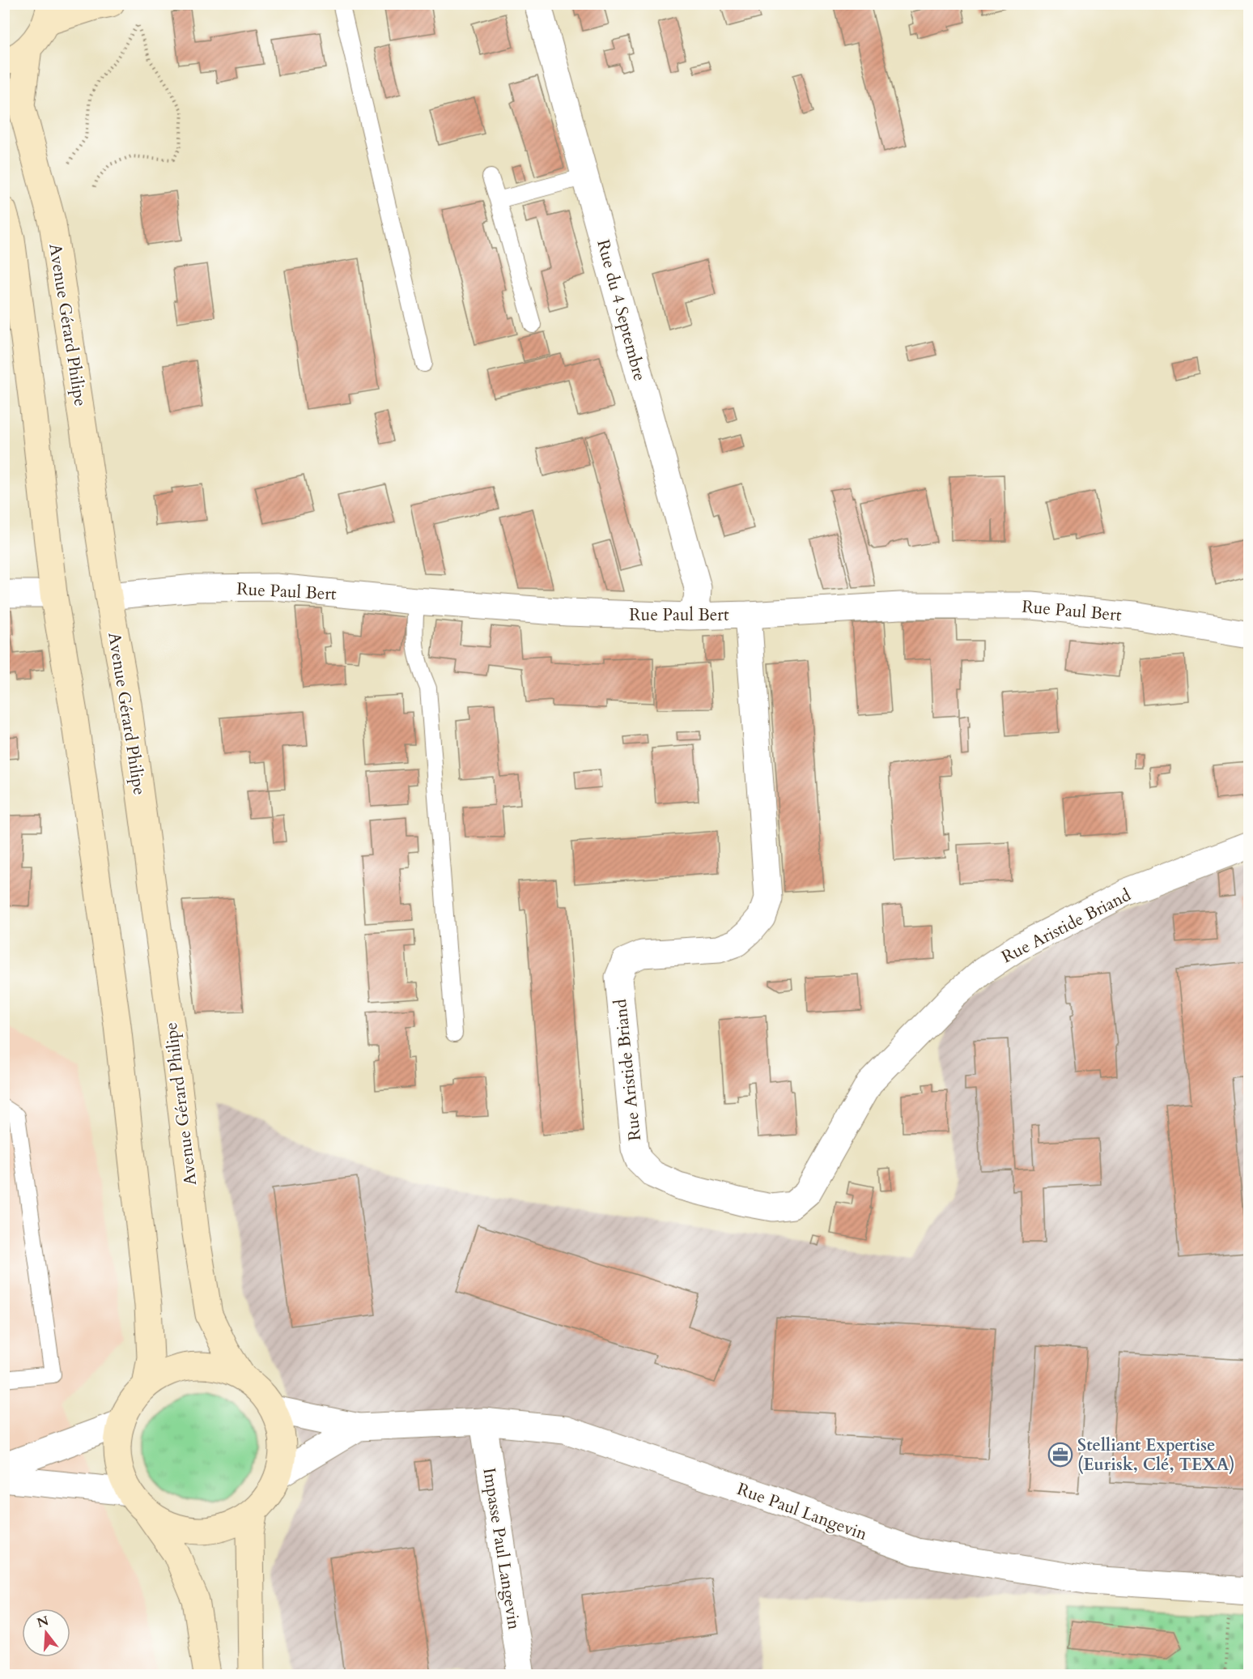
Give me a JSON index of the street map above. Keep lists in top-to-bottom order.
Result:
{
  "streets": {
    "main road": ["Avenue Gérard Philipe"],
    "street": [
      "Rue du 4 Septembre",
      "Rue Paul Bert",
      "Rue Aristide Briand",
      "Rue Paul Langevin",
      "Impasse Paul Langevin"
    ]
  },
  "crossings": [
    ["Rue du 4 Septembre", "Rue Paul Bert"],
    ["Avenue Gérard Philipe", "Rue Paul Bert"],
    ["Avenue Gérard Philipe", "Rue Paul Langevin"],
    ["Rue Paul Bert", "Rue Aristide Briand"],
    ["Rue Paul Langevin", "Impasse Paul Langevin"]
  ],
  "places": {
    "office": ["Stelliant Expertise (Eurisk, Clé, TEXA)"]
  },
  "north": "top"
}
